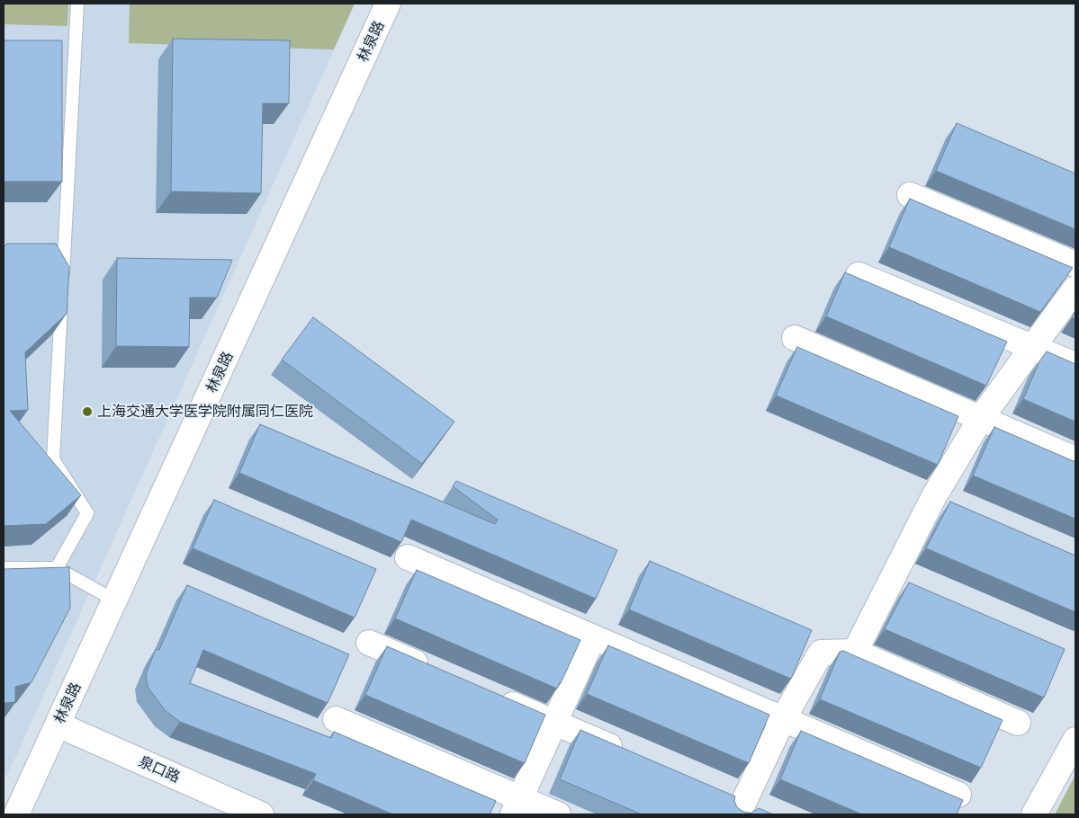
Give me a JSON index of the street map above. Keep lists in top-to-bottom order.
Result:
{
  "streets": {
    "street": ["林泉路", "泉口路"]
  },
  "crossings": [
    ["林泉路", "泉口路"]
  ],
  "places": ["上海交通大学医学院附属同仁医院"]
}
